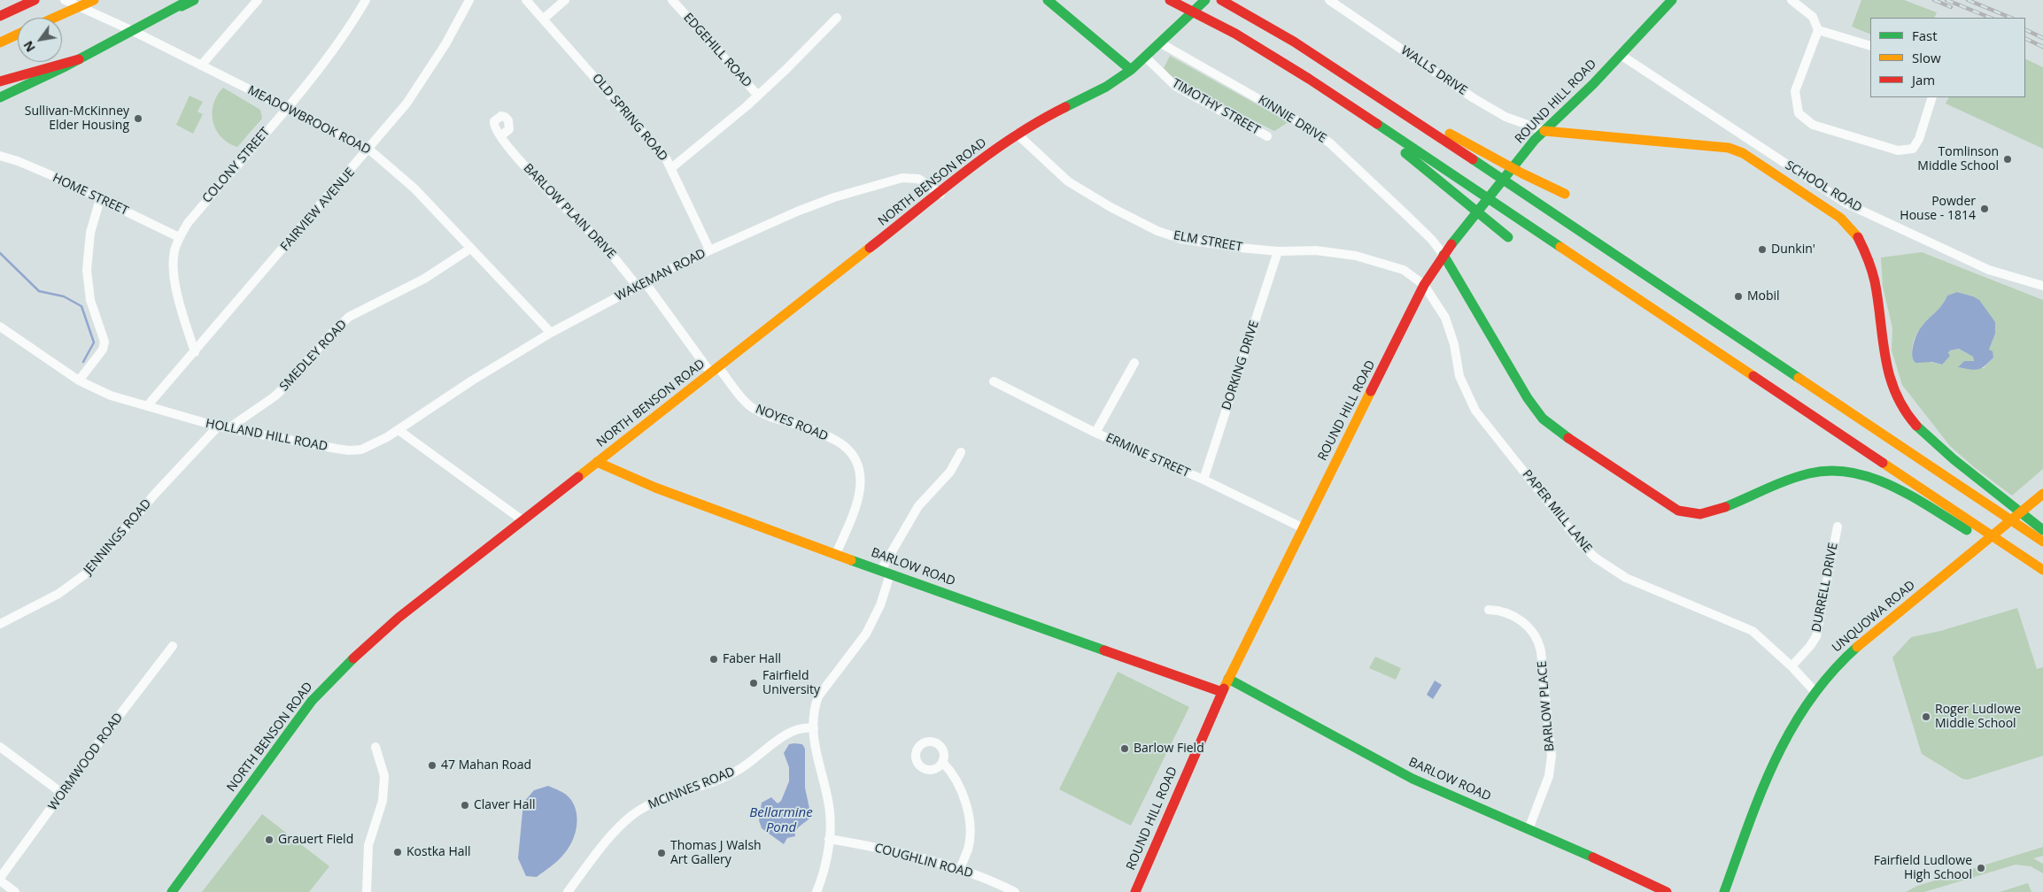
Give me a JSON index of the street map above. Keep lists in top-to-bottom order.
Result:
{
  "streets": {
    "main road": [
      "ROUND HILL ROAD",
      "NORTH BENSON ROAD",
      "BARLOW ROAD",
      "UNQUOWA ROAD"
    ],
    "street": [
      "EDGEHILL ROAD",
      "WALLS DRIVE",
      "TIMOTHY STREET",
      "OLD SPRING ROAD",
      "KINNIE DRIVE",
      "MEADOWBROOK ROAD",
      "COLONY STREET",
      "SCHOOL ROAD",
      "HOME STREET",
      "FAIRVIEW AVENUE",
      "BARLOW PLAIN DRIVE",
      "ELM STREET",
      "WAKEMAN ROAD",
      "SMEDLEY ROAD",
      "DORKING DRIVE",
      "NOYES ROAD",
      "HOLLAND HILL ROAD",
      "ERMINE STREET",
      "PAPER MILL LANE",
      "JENNINGS ROAD",
      "DURRELL DRIVE",
      "BARLOW PLACE",
      "WORMWOOD ROAD",
      "MCINNES ROAD",
      "COUGHLIN ROAD"
    ]
  },
  "crossings": [
    ["EDGEHILL ROAD", "OLD SPRING ROAD"],
    ["WALLS DRIVE", "ROUND HILL ROAD"],
    ["ROUND HILL ROAD", "KINNIE DRIVE"],
    ["ROUND HILL ROAD", "SCHOOL ROAD"],
    ["ROUND HILL ROAD", "ELM STREET"],
    ["ROUND HILL ROAD", "ERMINE STREET"],
    ["ROUND HILL ROAD", "PAPER MILL LANE"],
    ["ROUND HILL ROAD", "BARLOW ROAD"],
    ["TIMOTHY STREET", "NORTH BENSON ROAD"],
    ["OLD SPRING ROAD", "WAKEMAN ROAD"],
    ["KINNIE DRIVE", "NORTH BENSON ROAD"],
    ["MEADOWBROOK ROAD", "COLONY STREET"],
    ["MEADOWBROOK ROAD", "FAIRVIEW AVENUE"],
    ["MEADOWBROOK ROAD", "WAKEMAN ROAD"],
    ["MEADOWBROOK ROAD", "SMEDLEY ROAD"],
    ["COLONY STREET", "HOME STREET"],
    ["COLONY STREET", "FAIRVIEW AVENUE"],
    ["NORTH BENSON ROAD", "BARLOW PLAIN DRIVE"],
    ["NORTH BENSON ROAD", "ELM STREET"],
    ["NORTH BENSON ROAD", "WAKEMAN ROAD"],
    ["NORTH BENSON ROAD", "NOYES ROAD"],
    ["NORTH BENSON ROAD", "BARLOW ROAD"],
    ["FAIRVIEW AVENUE", "HOLLAND HILL ROAD"],
    ["BARLOW PLAIN DRIVE", "WAKEMAN ROAD"],
    ["BARLOW PLAIN DRIVE", "NOYES ROAD"],
    ["ELM STREET", "DORKING DRIVE"],
    ["ELM STREET", "PAPER MILL LANE"],
    ["WAKEMAN ROAD", "HOLLAND HILL ROAD"],
    ["SMEDLEY ROAD", "HOLLAND HILL ROAD"],
    ["DORKING DRIVE", "ERMINE STREET"],
    ["NOYES ROAD", "BARLOW ROAD"],
    ["HOLLAND HILL ROAD", "JENNINGS ROAD"],
    ["PAPER MILL LANE", "DURRELL DRIVE"],
    ["PAPER MILL LANE", "UNQUOWA ROAD"],
    ["BARLOW ROAD", "BARLOW PLACE"]
  ],
  "water": ["Bellarmine Pond"],
  "places": [
    "Sullivan-McKinney Elder Housing",
    "Tomlinson Middle School",
    "Powder House - 1814",
    "Dunkin'",
    "Mobil",
    "Faber Hall",
    "Fairfield University",
    "Roger Ludlowe Middle School",
    "Barlow Field",
    "47 Mahan Road",
    "Claver Hall",
    "Grauert Field",
    "Kostka Hall",
    "Thomas J Walsh Art Gallery",
    "Fairfield Ludlowe High School"
  ],
  "legend": ["Fast", "Slow", "Jam"],
  "north": "bottom left"
}
